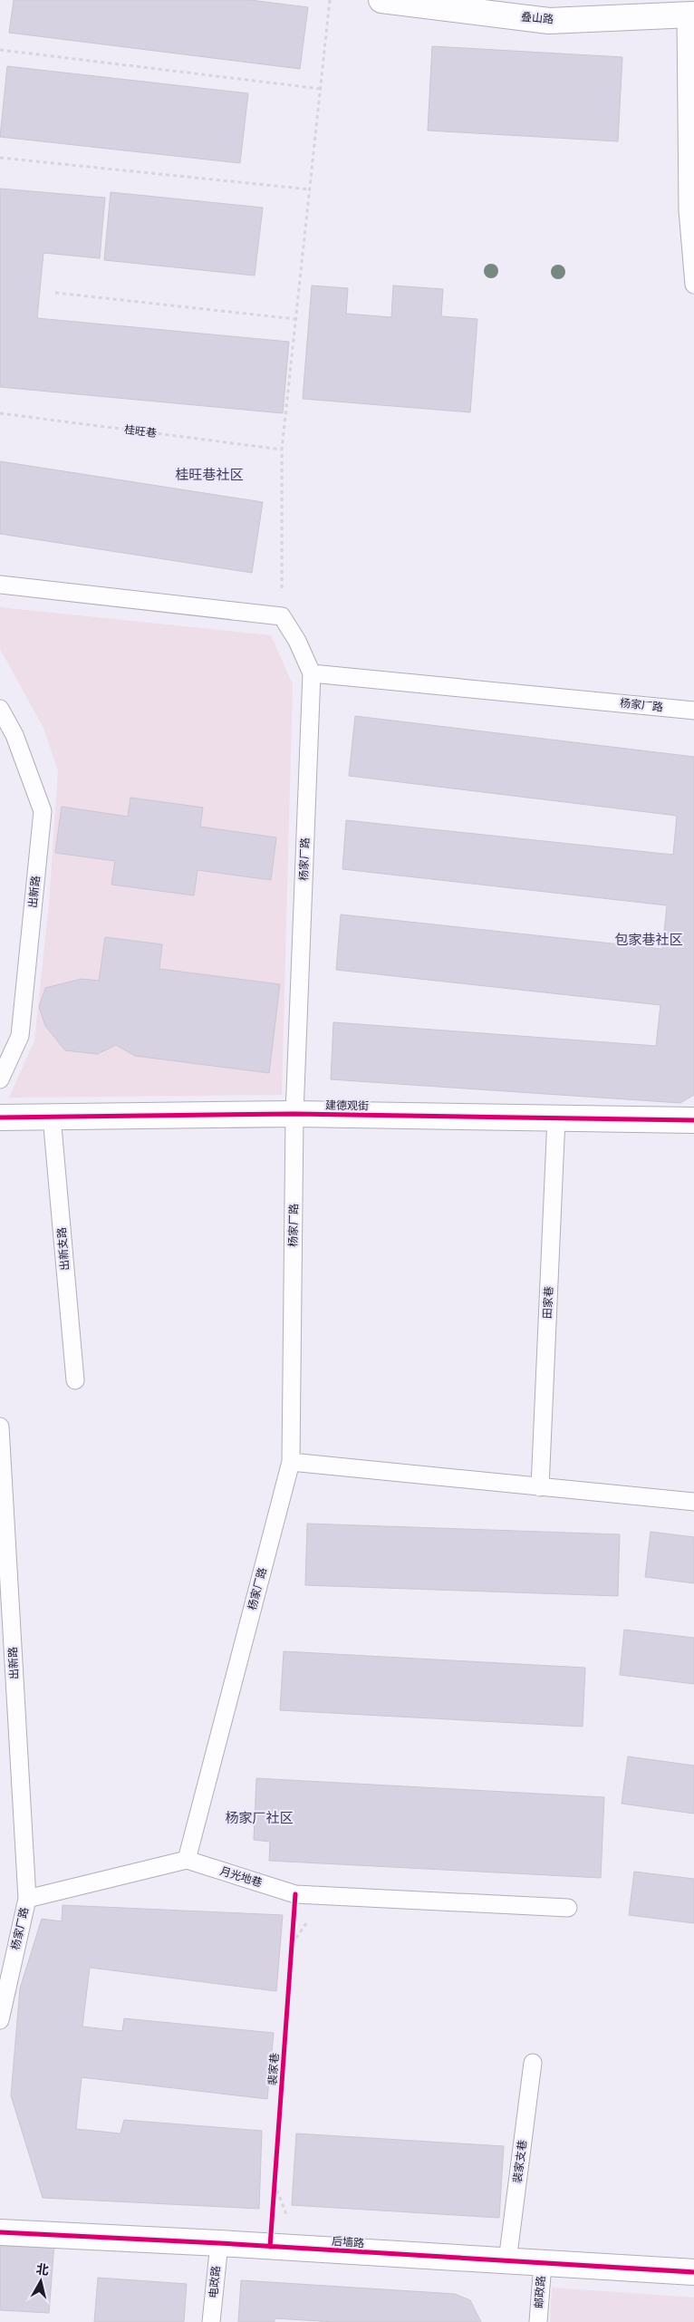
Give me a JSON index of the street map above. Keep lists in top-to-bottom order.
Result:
{
  "streets": {
    "street": ["叠山路", "建德观街", "后墙路"],
    "lane": [
      "杨家厂路",
      "出新路",
      "出新支路",
      "田家巷",
      "月光地巷",
      "裴家支巷",
      "电政路",
      "邮政路"
    ],
    "path": ["桂旺巷"],
    "cycle path": ["裴家巷"]
  },
  "crossings": [
    ["杨家厂路", "出新路"],
    ["杨家厂路", "建德观街"],
    ["杨家厂路", "月光地巷"],
    ["建德观街", "出新支路"],
    ["建德观街", "田家巷"],
    ["裴家支巷", "后墙路"],
    ["后墙路", "电政路"],
    ["后墙路", "邮政路"]
  ],
  "districts": ["桂旺巷社区", "包家巷社区", "杨家厂社区"],
  "north": "top"
}
